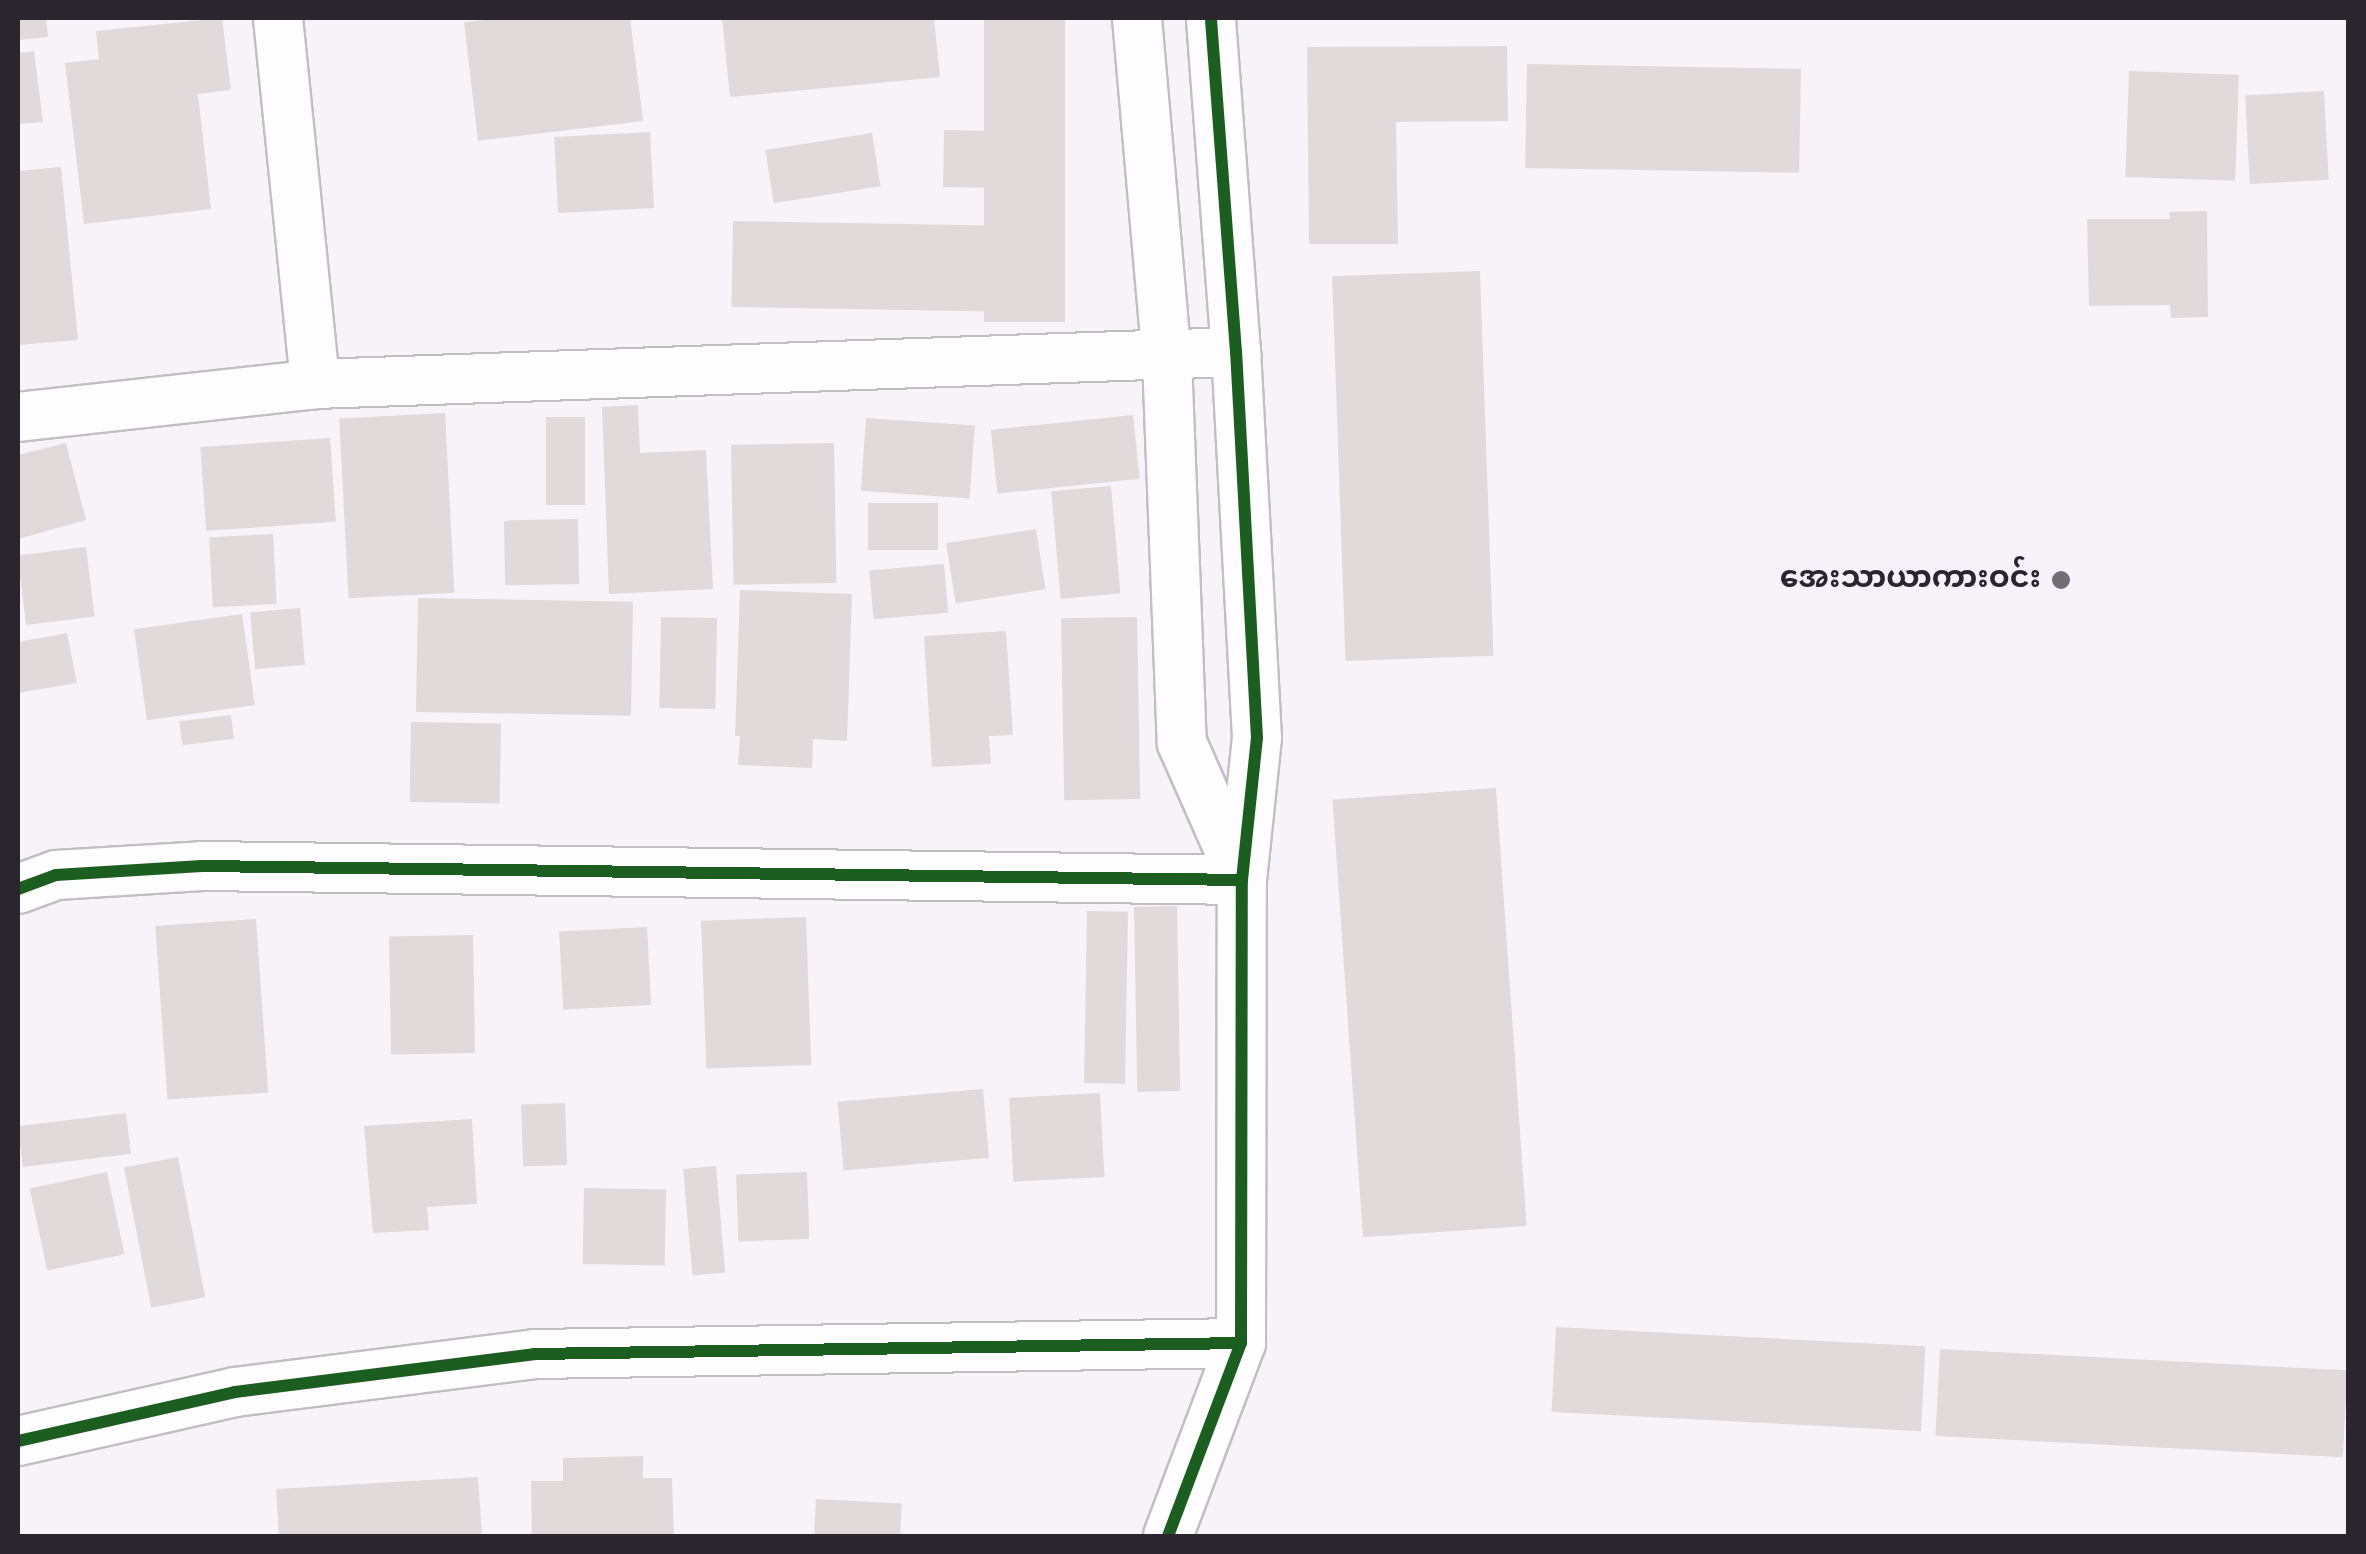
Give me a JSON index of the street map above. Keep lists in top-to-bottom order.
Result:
{
  "places": ["အေးသာယာကားဝင်း"]
}
